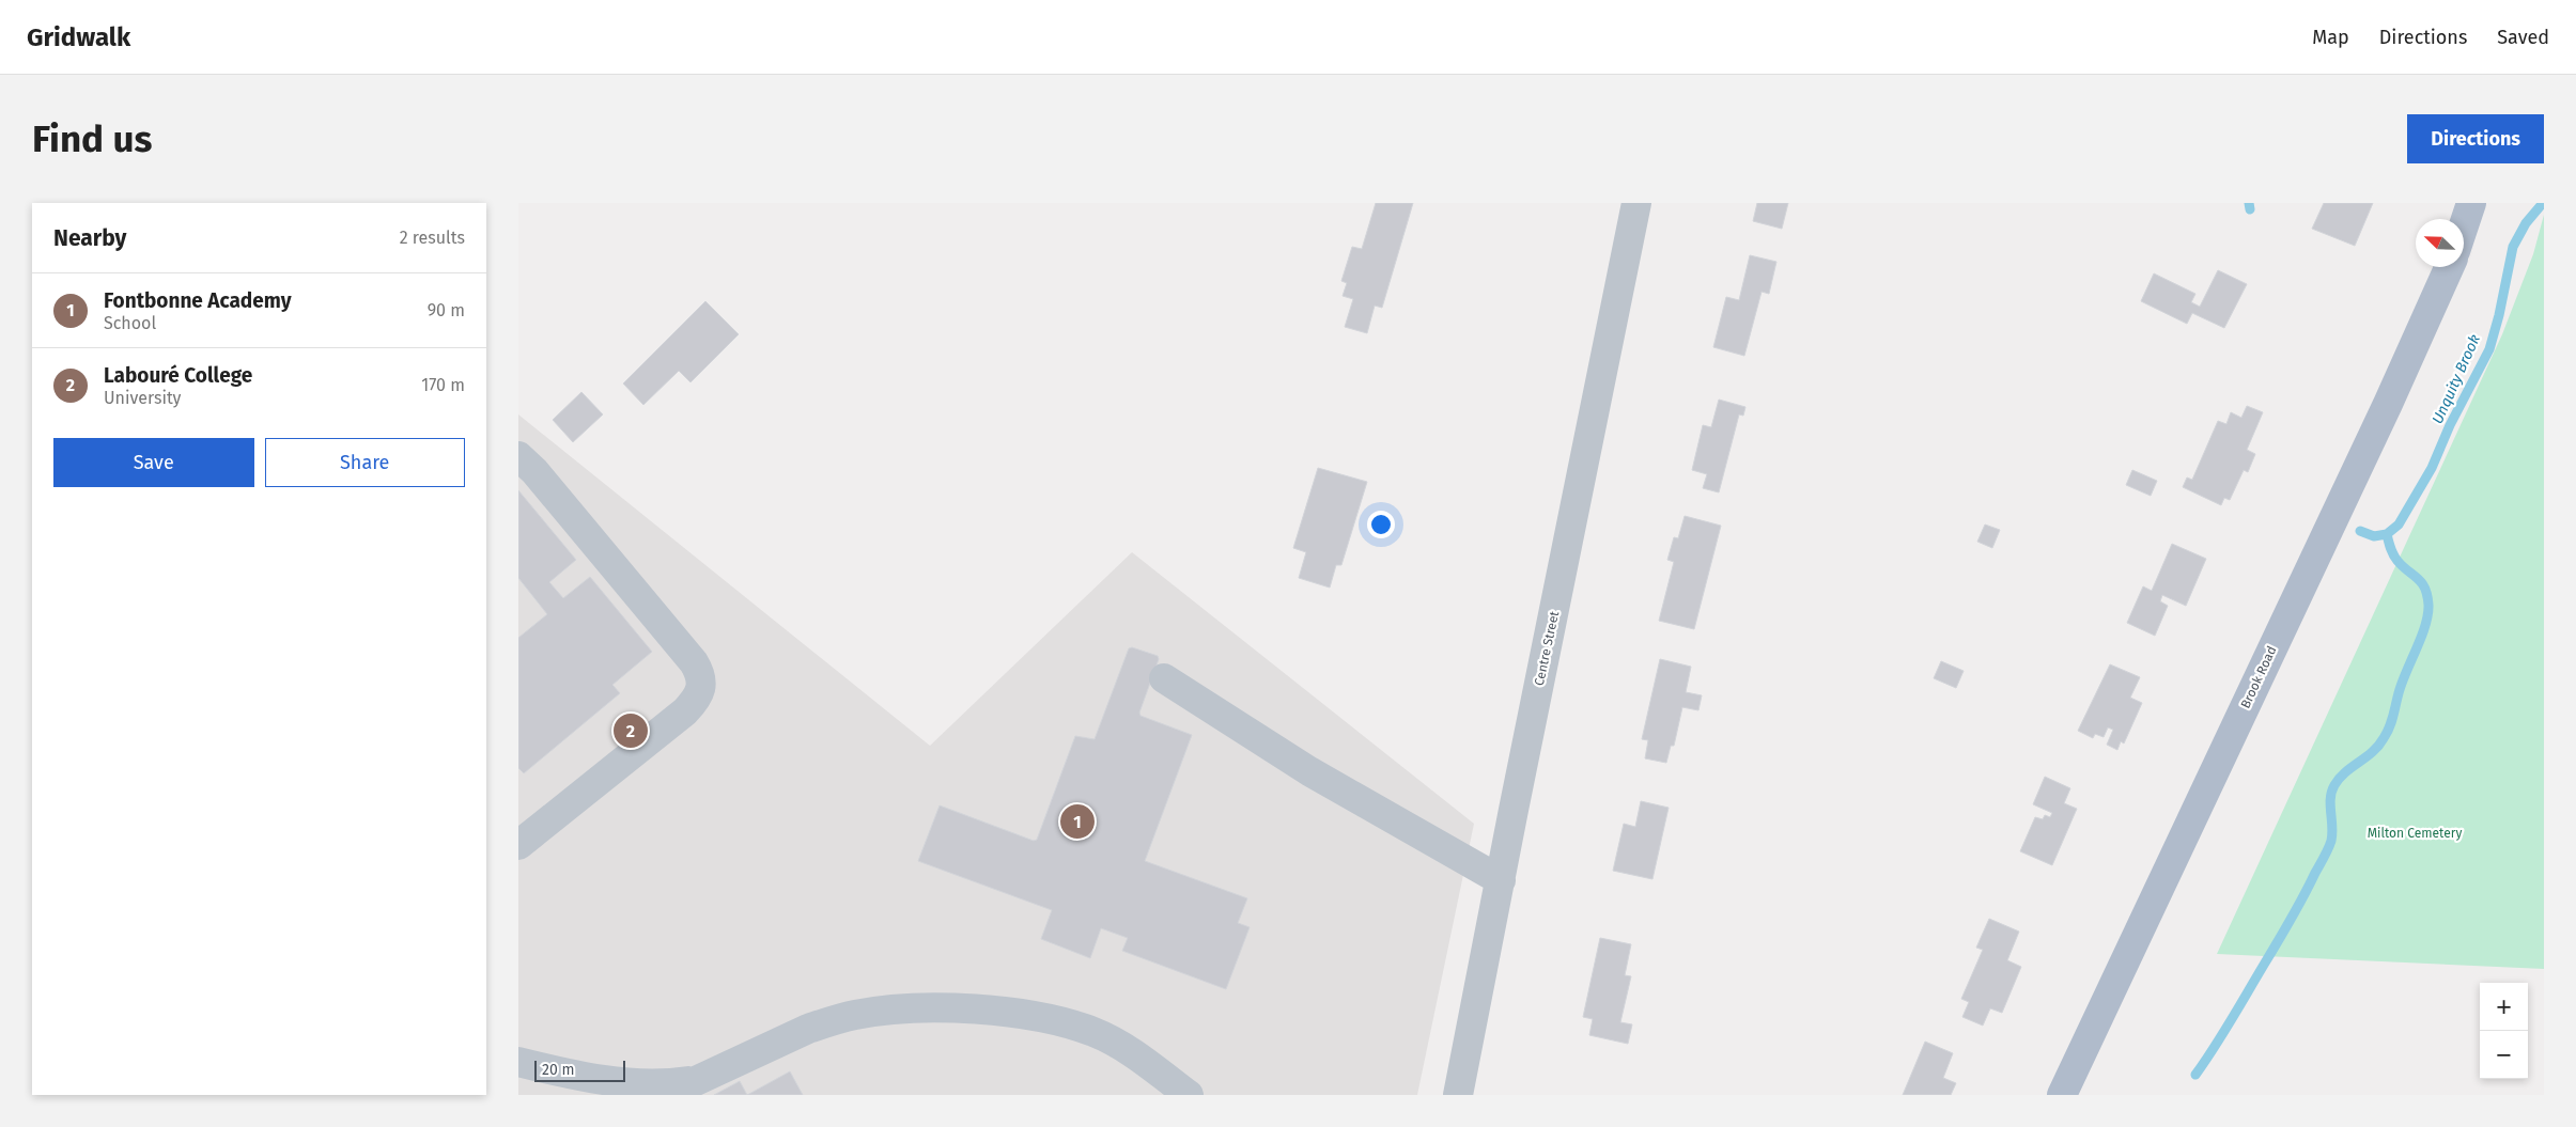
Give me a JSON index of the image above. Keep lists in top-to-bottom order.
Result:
{
  "streets": {
    "main road": ["Brook Road"],
    "street": ["Centre Street"]
  },
  "water": ["Unquity Brook"],
  "parks": ["Milton Cemetery"],
  "scale_bar": "20 m",
  "north": "top left",
  "page": {
    "header": "Gridwalk",
    "nav": ["Map", "Directions", "Saved"],
    "buttons": [
      "Directions",
      ["Save", "Share"]
    ],
    "title": "Find us",
    "heading": ["Nearby", "2 results"],
    "list": [
      {
        "mark": "1",
        "name": "Fontbonne Academy",
        "note": "School",
        "value": "90 m"
      },
      {
        "mark": "2",
        "name": "Labouré College",
        "note": "University",
        "value": "170 m"
      }
    ],
    "pins": ["2", "1"],
    "map_buttons": ["+", "−"],
    "scale": "20 m"
  }
}
